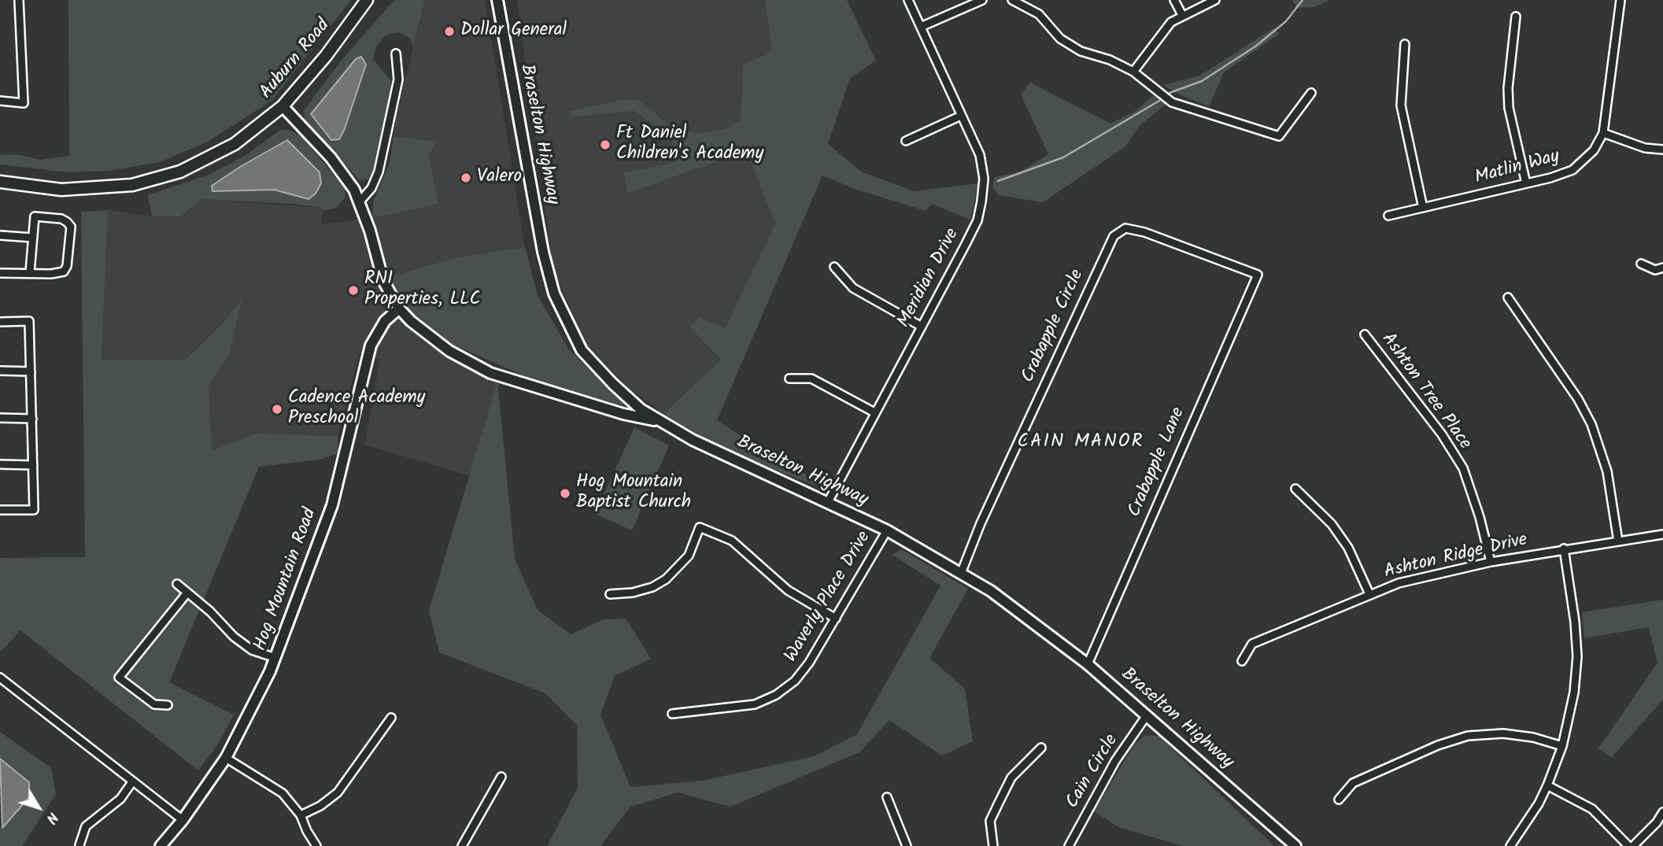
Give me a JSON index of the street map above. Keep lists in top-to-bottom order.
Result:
{
  "streets": {
    "main road": ["Auburn Road", "Braselton Highway", "Hog Mountain Road"],
    "street": [
      "Matlin Way",
      "Meridian Drive",
      "Crabapple Circle",
      "Ashton Tree Place",
      "Crabapple Lane",
      "Ashton Ridge Drive",
      "Waverly Place Drive",
      "Cain Circle"
    ]
  },
  "crossings": [
    ["Braselton Highway", "Meridian Drive"],
    ["Braselton Highway", "Crabapple Circle"],
    ["Braselton Highway", "Crabapple Lane"],
    ["Braselton Highway", "Waverly Place Drive"],
    ["Braselton Highway", "Cain Circle"],
    ["Crabapple Circle", "Crabapple Lane"],
    ["Ashton Tree Place", "Ashton Ridge Drive"]
  ],
  "districts": ["CAIN MANOR"],
  "places": [
    "Dollar General",
    "Ft Daniel Children's Academy",
    "Valero",
    "RNI Properties, LLC",
    "Cadence Academy Preschool",
    "Hog Mountain Baptist Church"
  ],
  "north": "bottom right"
}
